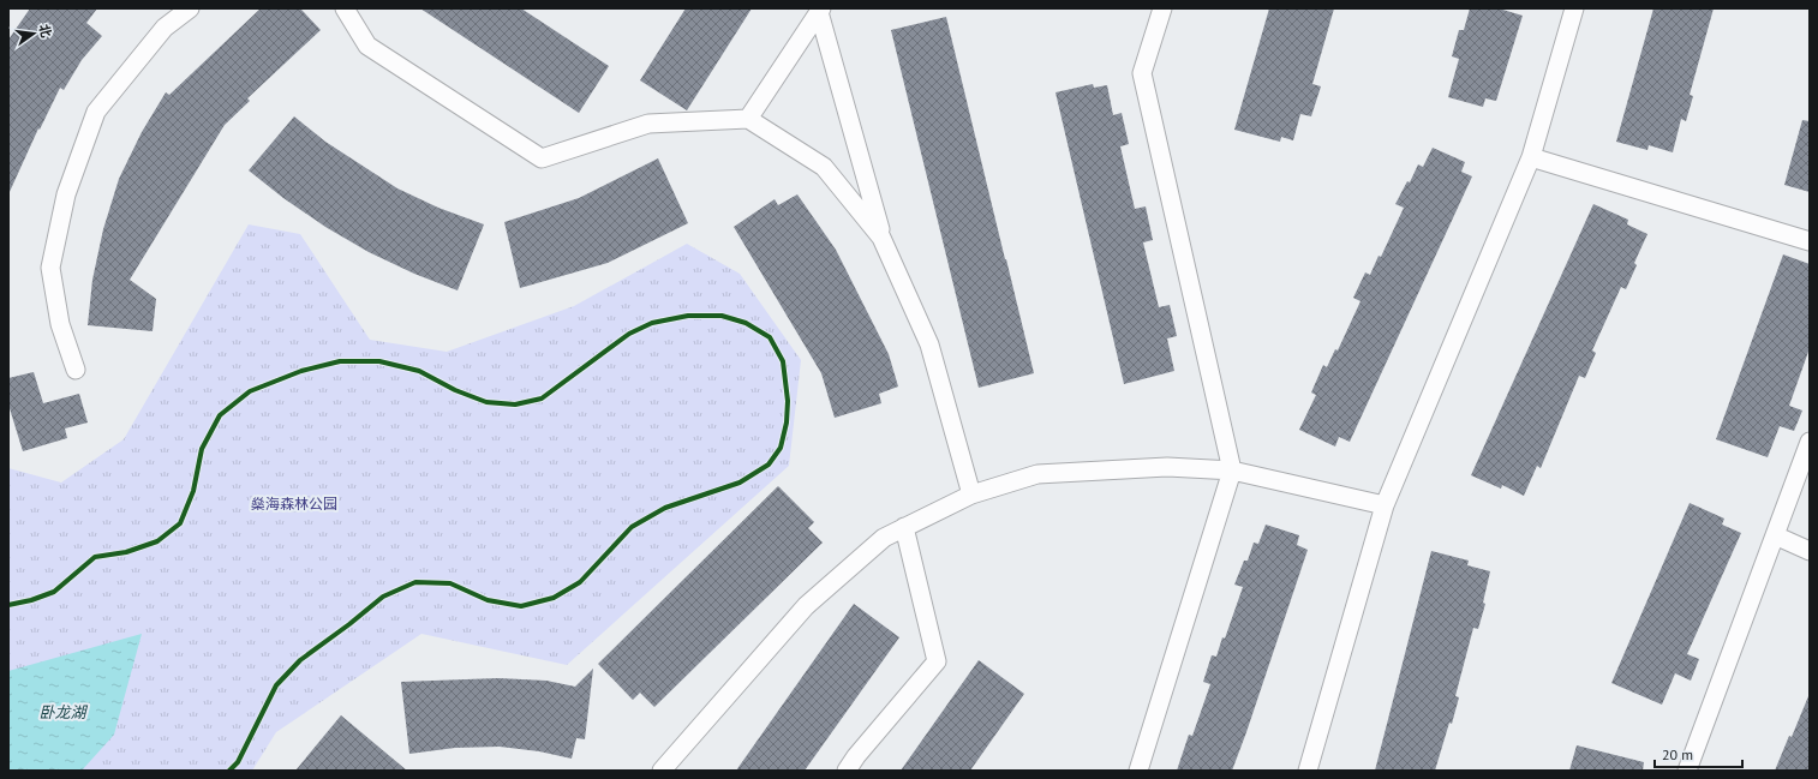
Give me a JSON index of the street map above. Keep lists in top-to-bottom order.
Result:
{
  "water": ["卧龙湖"],
  "parks": ["燊海森林公园"],
  "scale_bar": "20 m",
  "north": "right"
}
